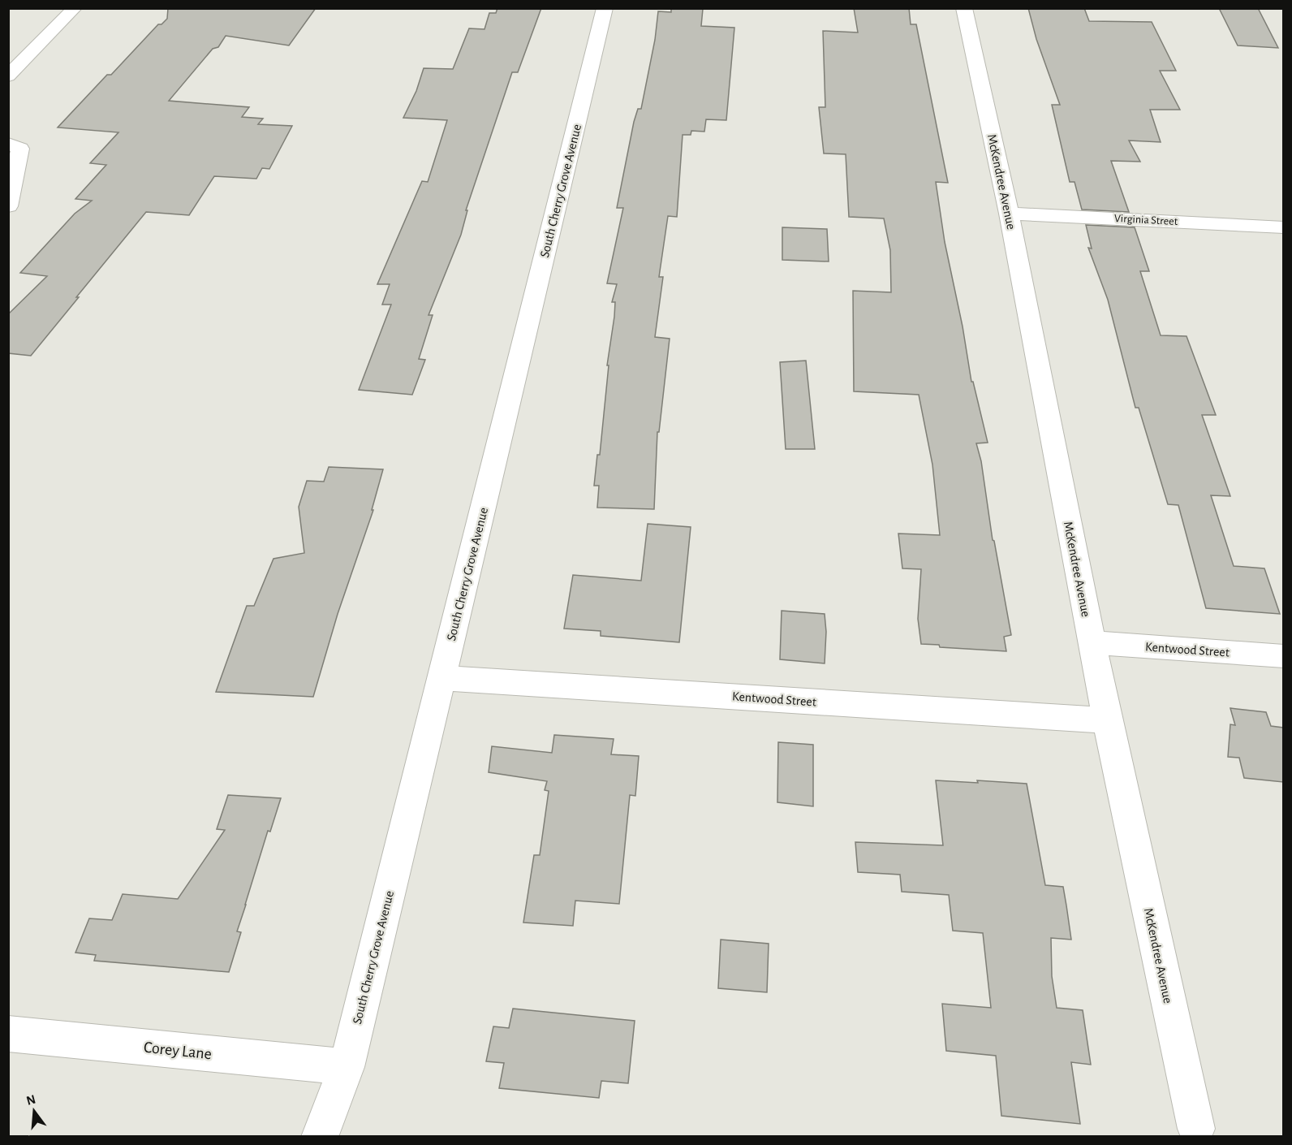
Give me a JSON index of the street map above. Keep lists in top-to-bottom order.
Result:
{
  "streets": {
    "street": [
      "McKendree Avenue",
      "South Cherry Grove Avenue",
      "Virginia Street",
      "Kentwood Street",
      "Corey Lane"
    ]
  },
  "crossings": [
    ["McKendree Avenue", "Virginia Street"],
    ["McKendree Avenue", "Kentwood Street"],
    ["South Cherry Grove Avenue", "Kentwood Street"],
    ["South Cherry Grove Avenue", "Corey Lane"]
  ],
  "north": "top"
}
